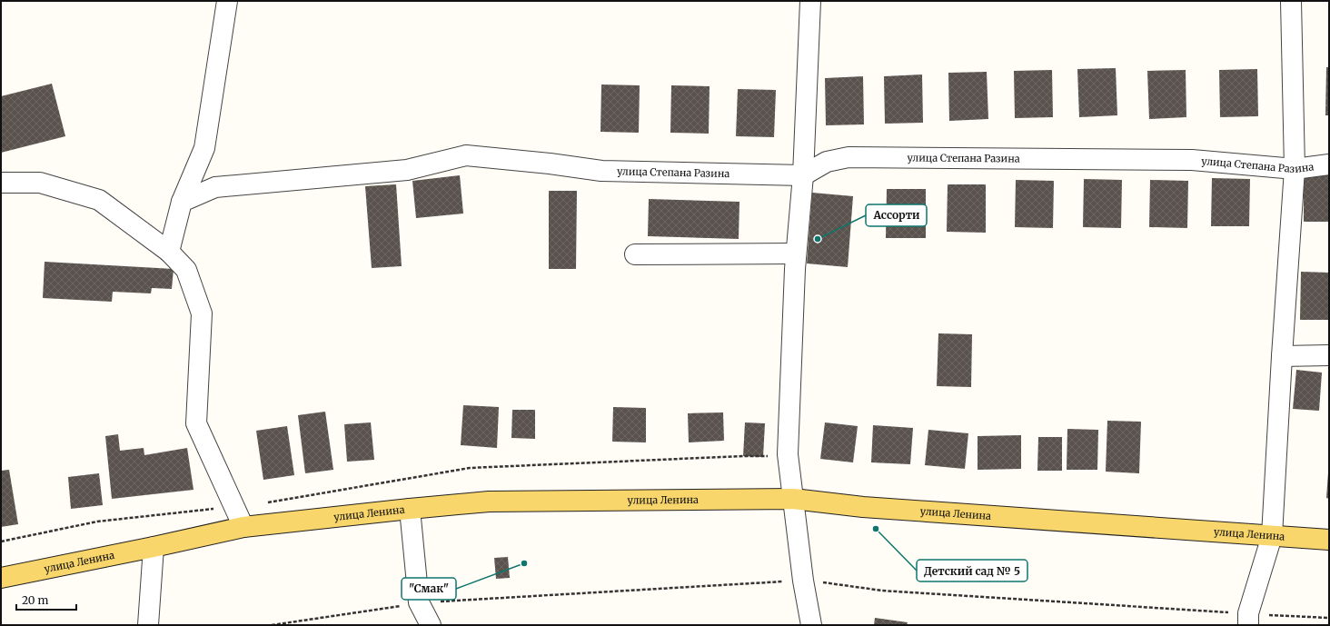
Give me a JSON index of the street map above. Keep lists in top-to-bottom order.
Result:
{
  "streets": {
    "main road": ["улица Ленина"],
    "street": ["улица Степана Разина"]
  },
  "places": ["Ассорти", "Детский сад № 5", "\"Смак\""],
  "scale_bar": "20 m"
}
